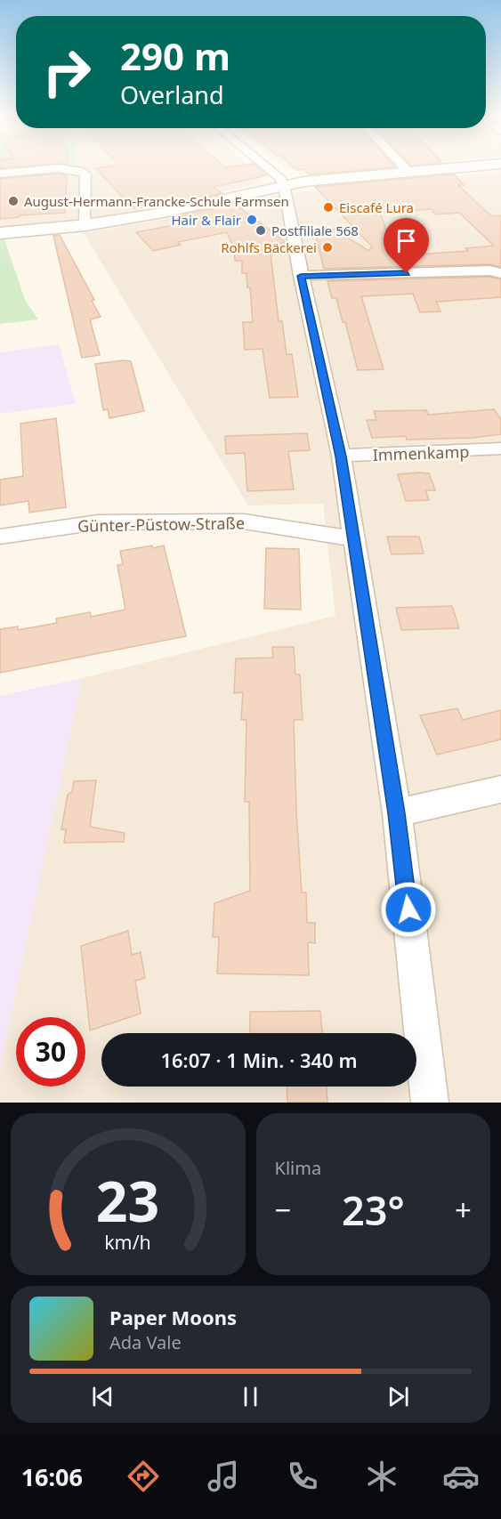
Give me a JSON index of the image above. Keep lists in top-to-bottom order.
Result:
{
  "streets": {
    "street": ["Immenkamp", "Günter-Püstow-Straße"]
  },
  "places": [
    "August-Hermann-Francke-Schule Farmsen",
    "Eiscafé Lura",
    "Hair & Flair",
    "Postfiliale 568",
    "Rohlfs Bäckerei"
  ],
  "page": {
    "turn": ["290 m", "Overland"],
    "limit": "30",
    "trip": "16:07 · 1 Min. · 340 m",
    "tile": "Klima",
    "heat": ["−", "23°", "+"],
    "song": ["Paper Moons", "Ada Vale"],
    "tabs": "16:06",
    "gauge": ["23", "km/h"]
  }
}
